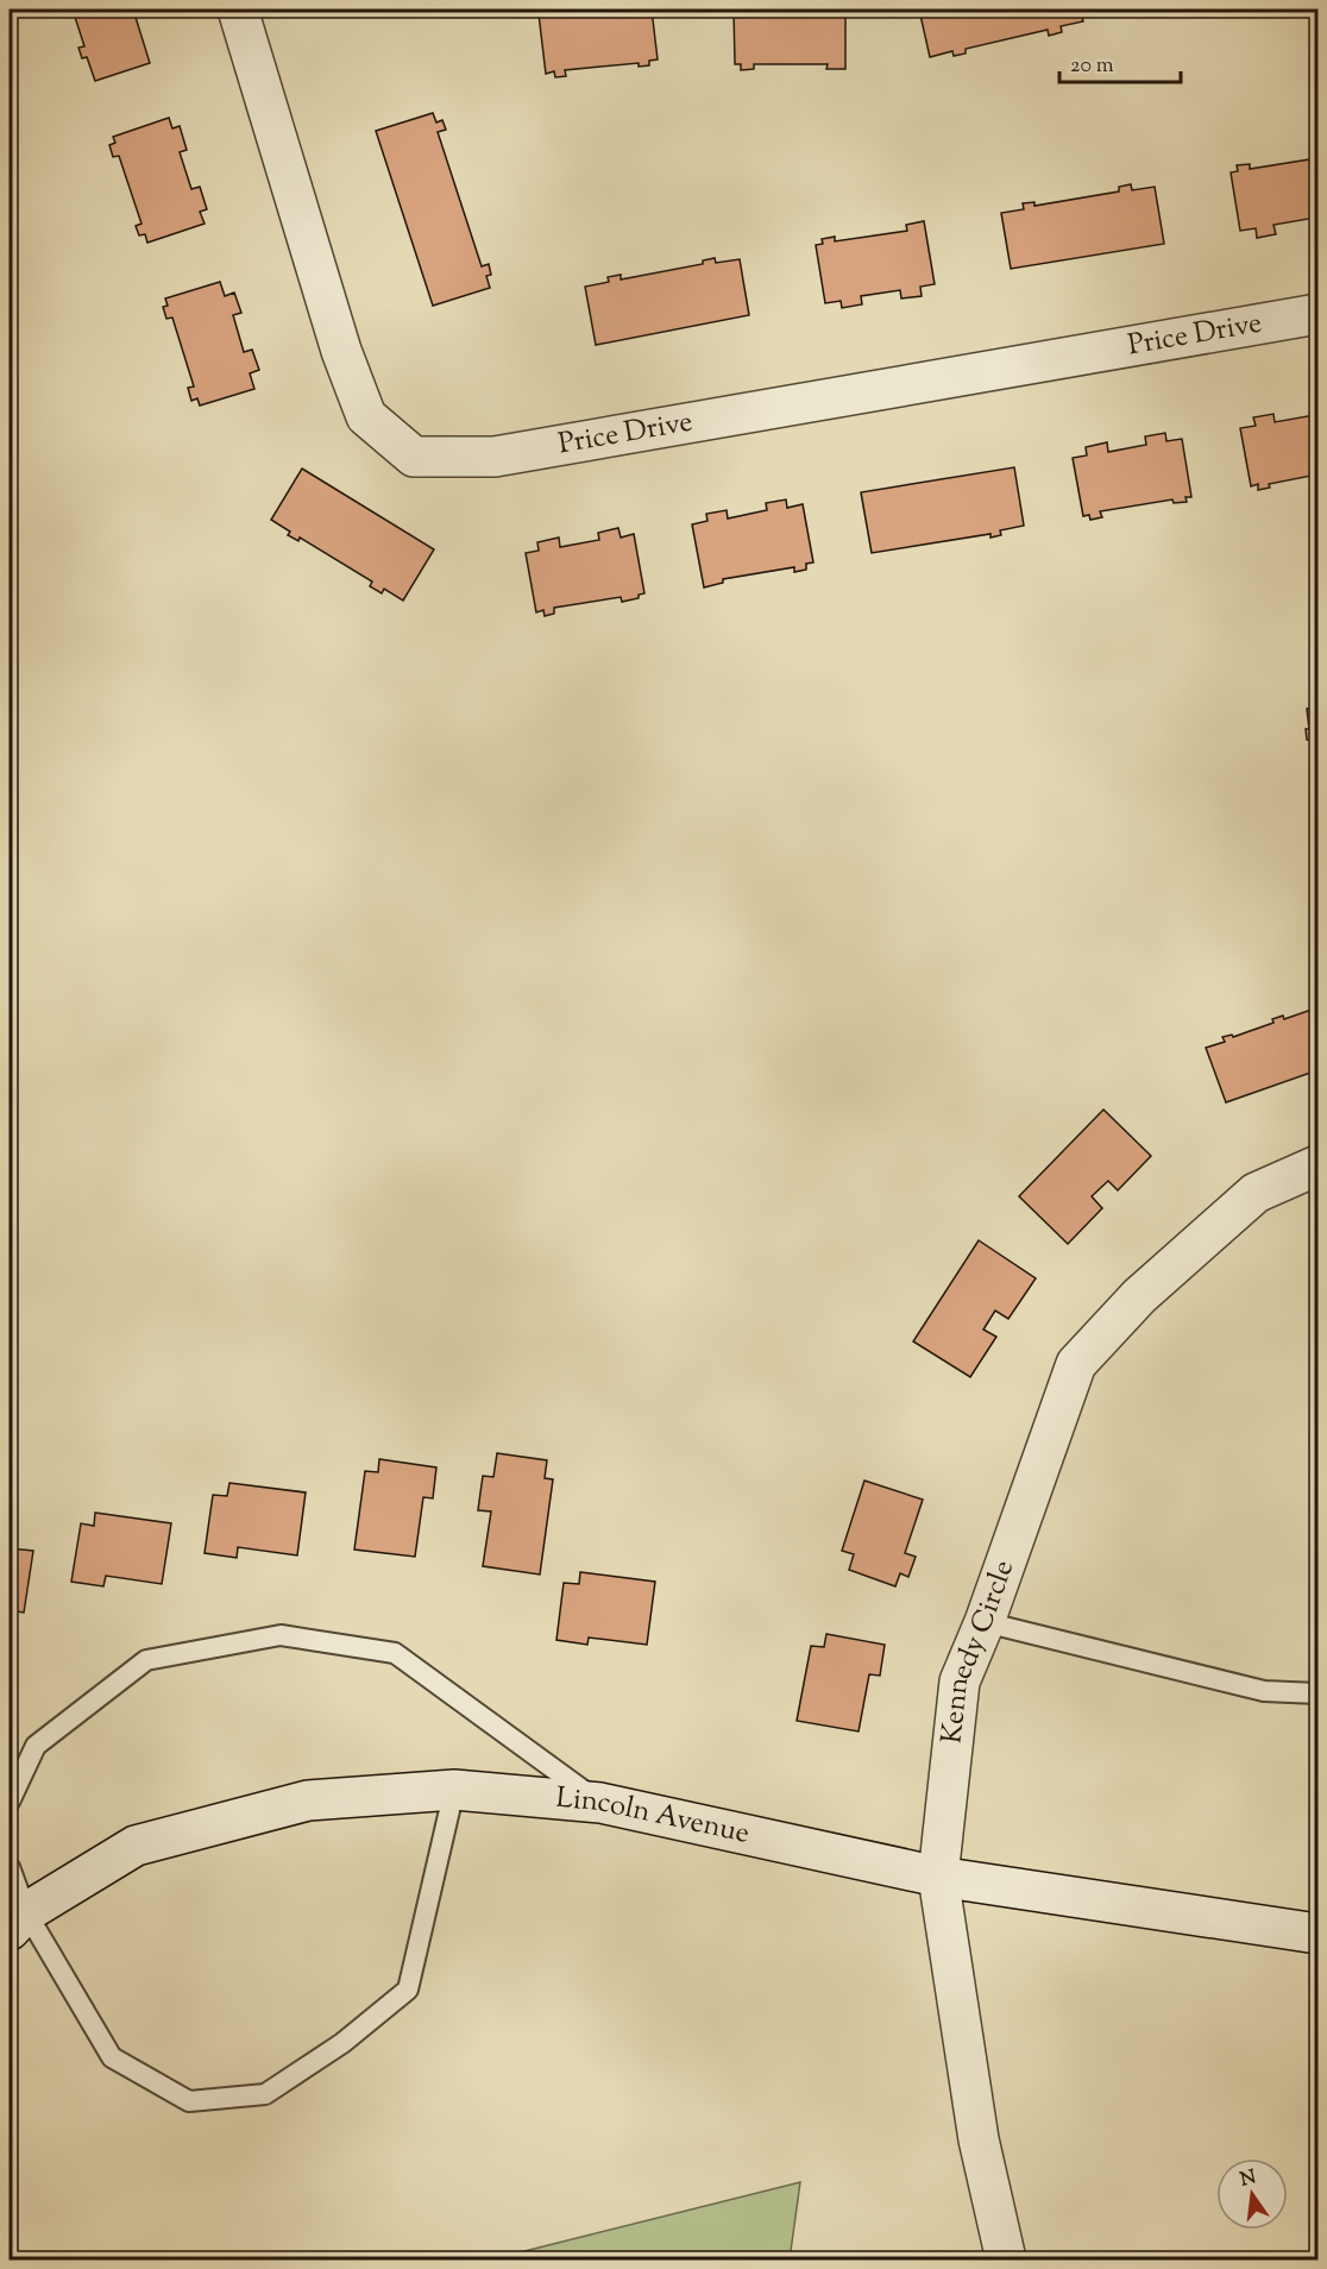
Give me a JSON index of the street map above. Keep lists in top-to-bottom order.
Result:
{
  "streets": {
    "street": ["Price Drive", "Kennedy Circle", "Lincoln Avenue"]
  },
  "crossings": [
    ["Kennedy Circle", "Lincoln Avenue"]
  ],
  "scale_bar": "20 m",
  "north": "top"
}
